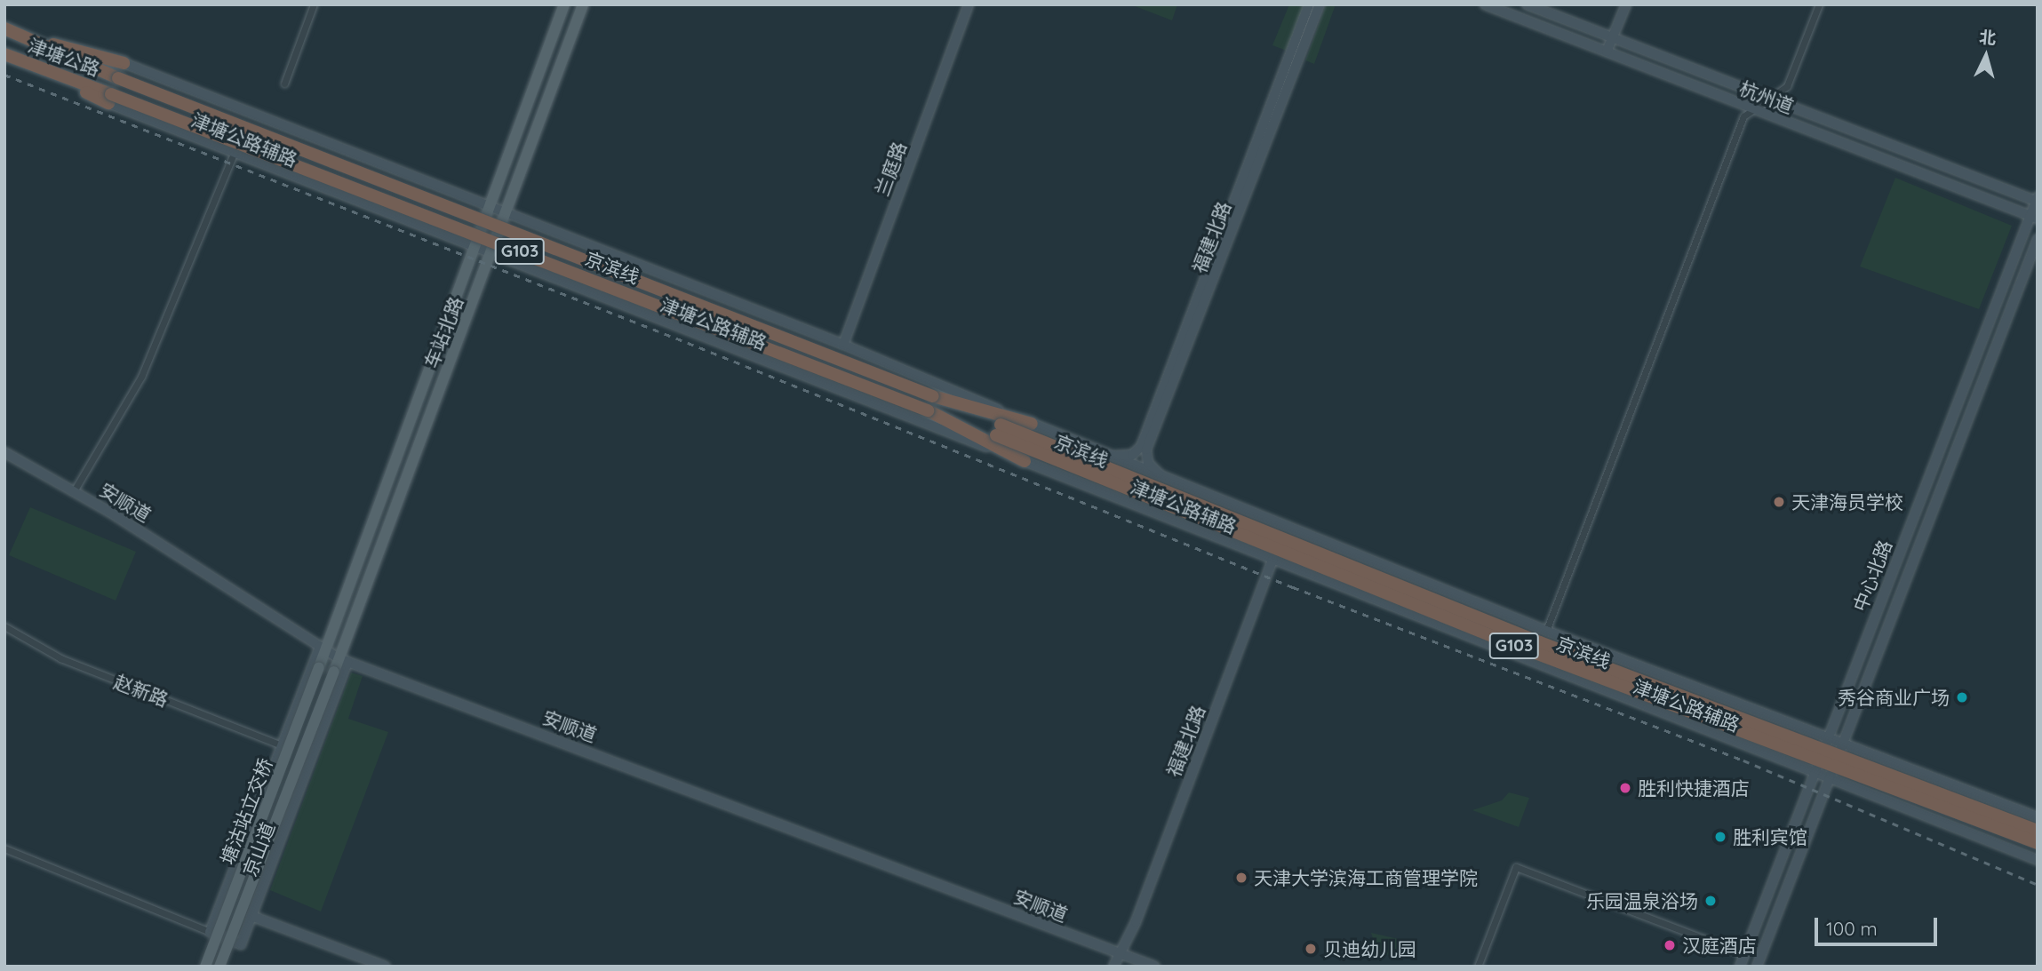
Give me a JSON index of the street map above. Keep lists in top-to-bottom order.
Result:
{
  "streets": {
    "highway": ["津塘公路", "G103", "京滨线"],
    "main road": [
      "杭州道",
      "津塘公路辅路",
      "兰庭路",
      "福建北路",
      "车站北路",
      "安顺道",
      "中心北路",
      "塘沽站立交桥",
      "京山道"
    ],
    "street": ["赵新路"]
  },
  "crossings": [
    ["津塘公路", "津塘公路辅路"],
    ["津塘公路", "京滨线"],
    ["杭州道", "中心北路"],
    ["津塘公路辅路", "兰庭路"],
    ["津塘公路辅路", "福建北路"],
    ["津塘公路辅路", "G103"],
    ["津塘公路辅路", "京滨线"],
    ["津塘公路辅路", "车站北路"],
    ["津塘公路辅路", "中心北路"],
    ["福建北路", "安顺道"],
    ["G103", "京滨线"],
    ["车站北路", "安顺道"],
    ["车站北路", "塘沽站立交桥"],
    ["车站北路", "京山道"],
    ["安顺道", "京山道"]
  ],
  "places": [
    "天津海员学校",
    "秀谷商业广场",
    "胜利快捷酒店",
    "胜利宾馆",
    "天津大学滨海工商管理学院",
    "乐园温泉浴场",
    "汉庭酒店",
    "贝迪幼儿园"
  ],
  "scale_bar": "100 m",
  "north": "top"
}
